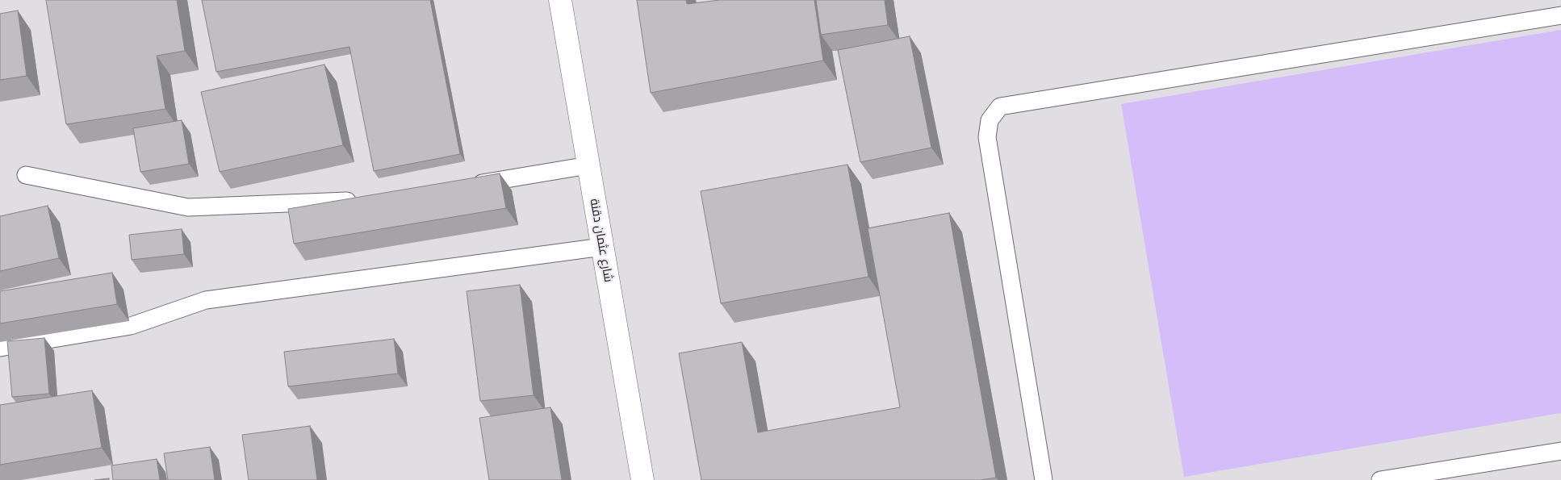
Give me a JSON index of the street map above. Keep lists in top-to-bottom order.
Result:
{
  "streets": {
    "street": ["شارع عثمان دقنة"]
  }
}
